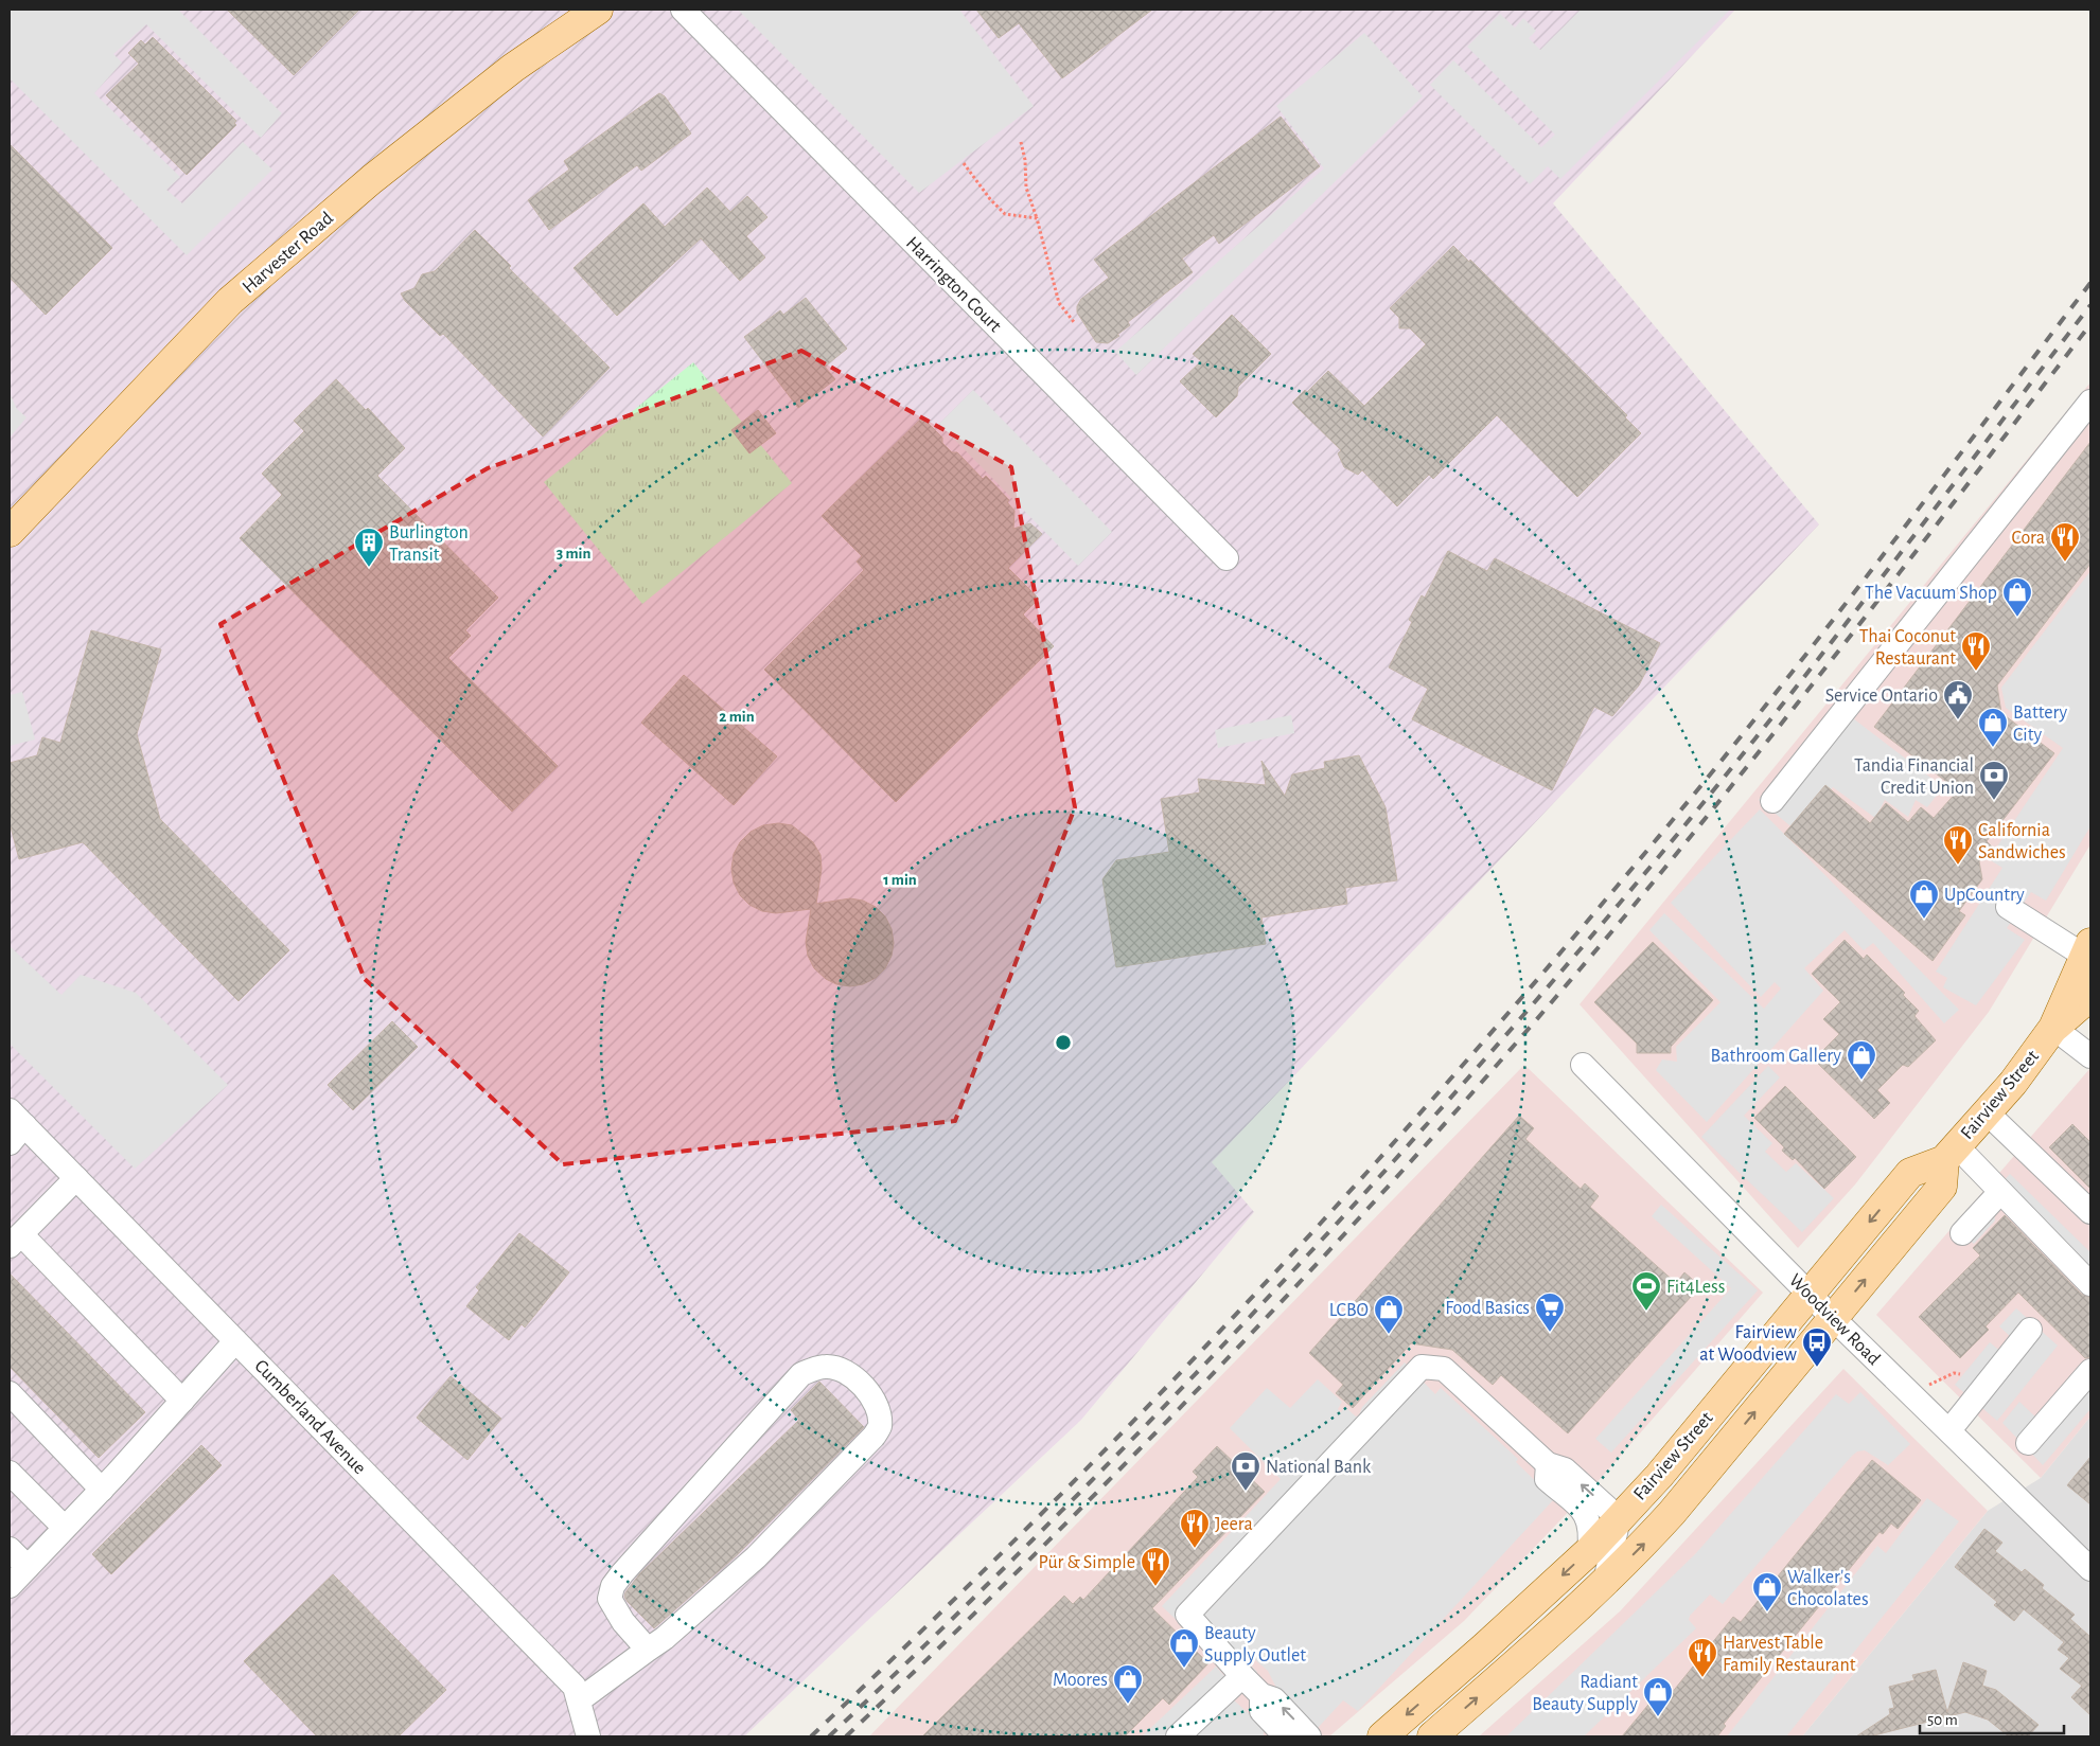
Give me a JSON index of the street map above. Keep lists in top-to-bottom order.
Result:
{
  "streets": {
    "main road": ["Harvester Road", "Fairview Street"],
    "street": ["Harrington Court", "Woodview Road", "Cumberland Avenue"]
  },
  "crossings": [
    ["Fairview Street", "Woodview Road"]
  ],
  "places": {
    "restaurant": [
      "Cora",
      "Thai Coconut Restaurant",
      "California Sandwiches",
      "Jeera",
      "Pür & Simple",
      "Harvest Table Family Restaurant"
    ],
    "building": ["Burlington Transit"],
    "shop": [
      "The Vacuum Shop",
      "Battery City",
      "UpCountry",
      "Bathroom Gallery",
      "LCBO",
      "Walker's Chocolates",
      "Beauty Supply Outlet",
      "Moores",
      "Radiant Beauty Supply"
    ],
    "public building": ["Service Ontario"],
    "bank": ["Tandia Financial Credit Union", "National Bank"],
    "sports": ["Fit4Less"],
    "supermarket": ["Food Basics"],
    "bus stop": ["Fairview at Woodview"]
  },
  "scale_bar": "50 m",
  "rings": ["3 min", "2 min", "1 min"]
}
